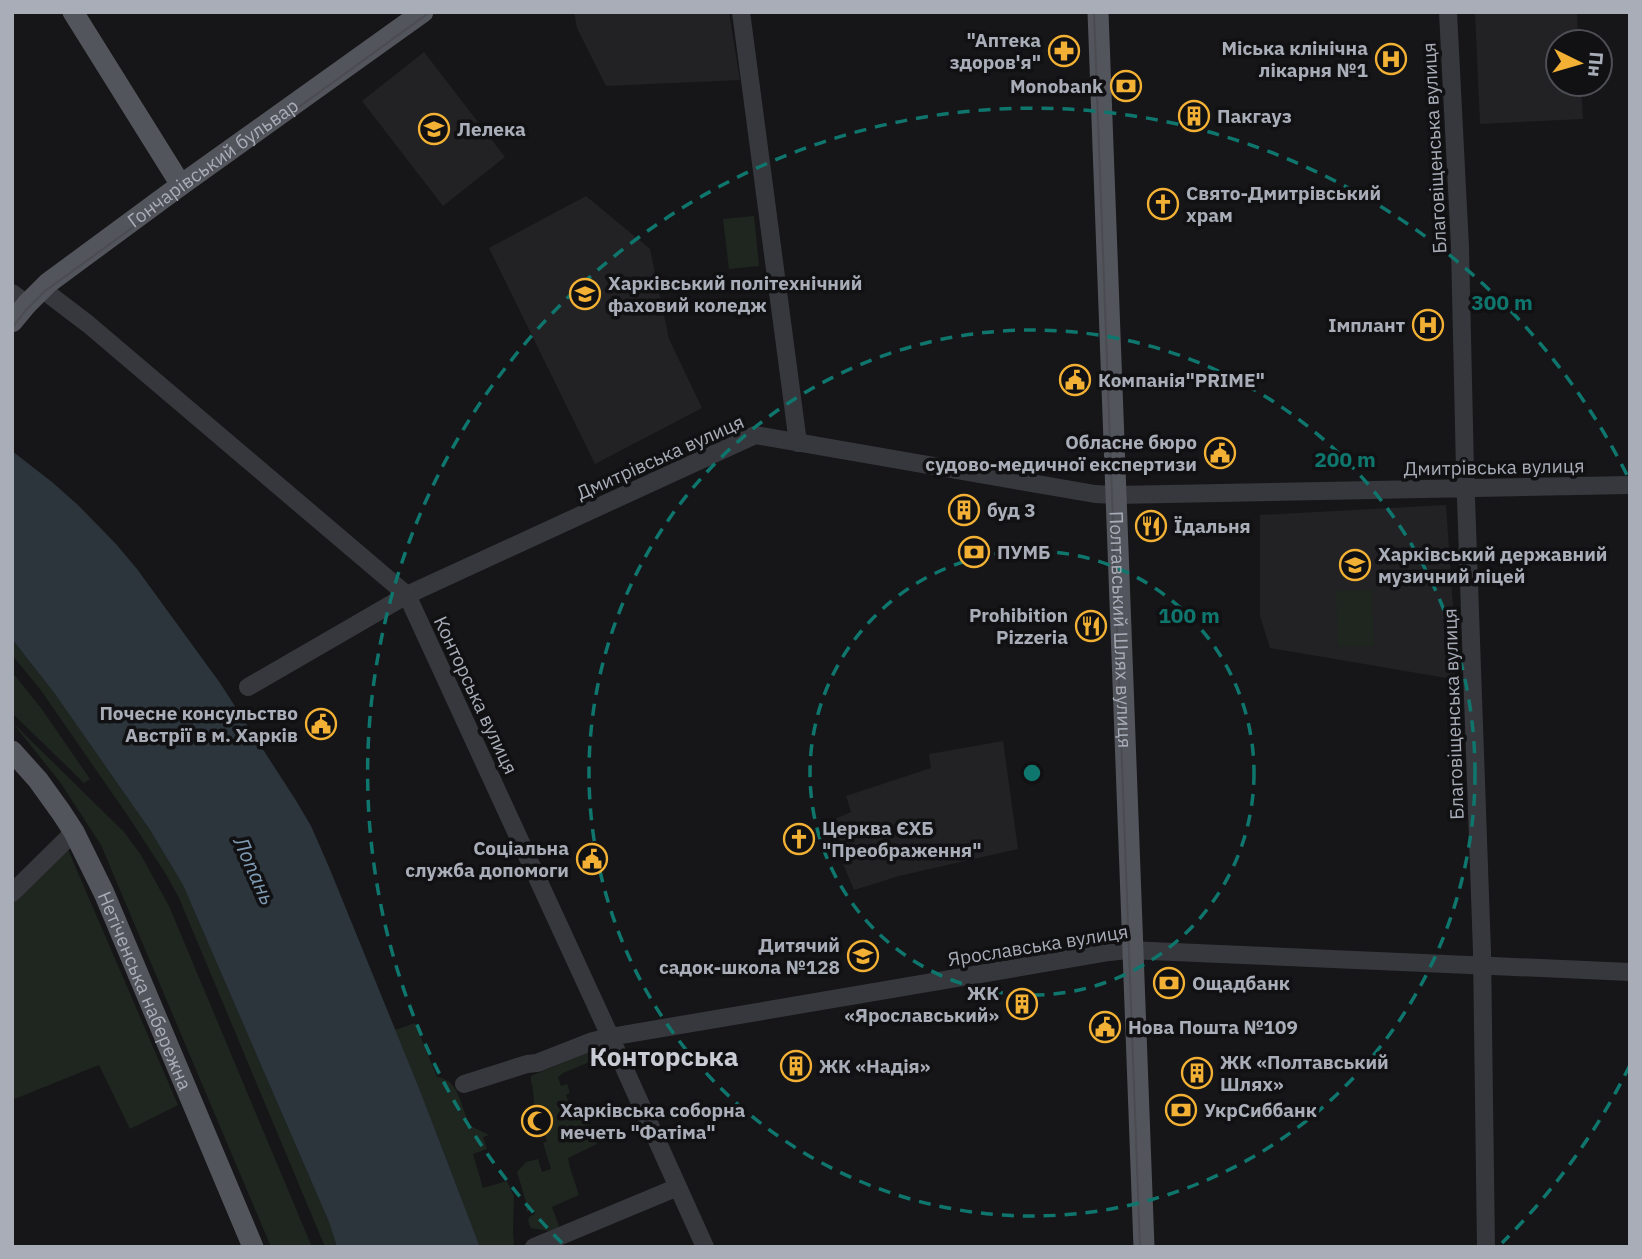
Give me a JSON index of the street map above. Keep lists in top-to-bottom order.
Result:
{
  "streets": {
    "main road": ["Гончарівський бульвар", "Полтавський Шлях вулиця", "Нетіченська набережна"],
    "street": [
      "Благовіщенська вулиця",
      "Дмитрівська вулиця",
      "Конторська вулиця",
      "Ярославська вулиця"
    ]
  },
  "crossings": [
    ["Благовіщенська вулиця", "Дмитрівська вулиця"],
    ["Благовіщенська вулиця", "Ярославська вулиця"],
    ["Гончарівський бульвар", "Конторська вулиця"],
    ["Дмитрівська вулиця", "Полтавський Шлях вулиця"],
    ["Дмитрівська вулиця", "Конторська вулиця"],
    ["Полтавський Шлях вулиця", "Ярославська вулиця"],
    ["Конторська вулиця", "Ярославська вулиця"]
  ],
  "districts": ["Конторська"],
  "water": ["Лопань"],
  "places": {
    "pharmacy": ["\"Аптека здоров'я\""],
    "hospital": ["Міська клінічна лікарня №1", "Імплант"],
    "bank": [
      "Monobank",
      "ПУМБ",
      "Ощадбанк",
      "УкрСиббанк"
    ],
    "building": [
      "Пакгауз",
      "буд 3",
      "ЖК «Ярославський»",
      "ЖК «Надія»",
      "ЖК «Полтавський Шлях»"
    ],
    "school or university": [
      "Лелека",
      "Харківський політехнічний фаховий коледж",
      "Харківський державний музичний ліцей",
      "Дитячий садок-школа №128"
    ],
    "church": ["Свято-Дмитрівський храм", "Церква ЄХБ \"Преображення\""],
    "public building": [
      "Компанія\"PRIME\"",
      "Обласне бюро судово-медичної експертизи",
      "Почесне консульство Австрії в м. Харків",
      "Соціальна служба допомоги",
      "Нова Пошта №109"
    ],
    "restaurant": ["Їдальня", "Prohibition Pizzeria"],
    "mosque": ["Харківська соборна мечеть \"Фатіма\""]
  },
  "north": "right",
  "rings": ["300 m", "200 m", "100 m"]
}
